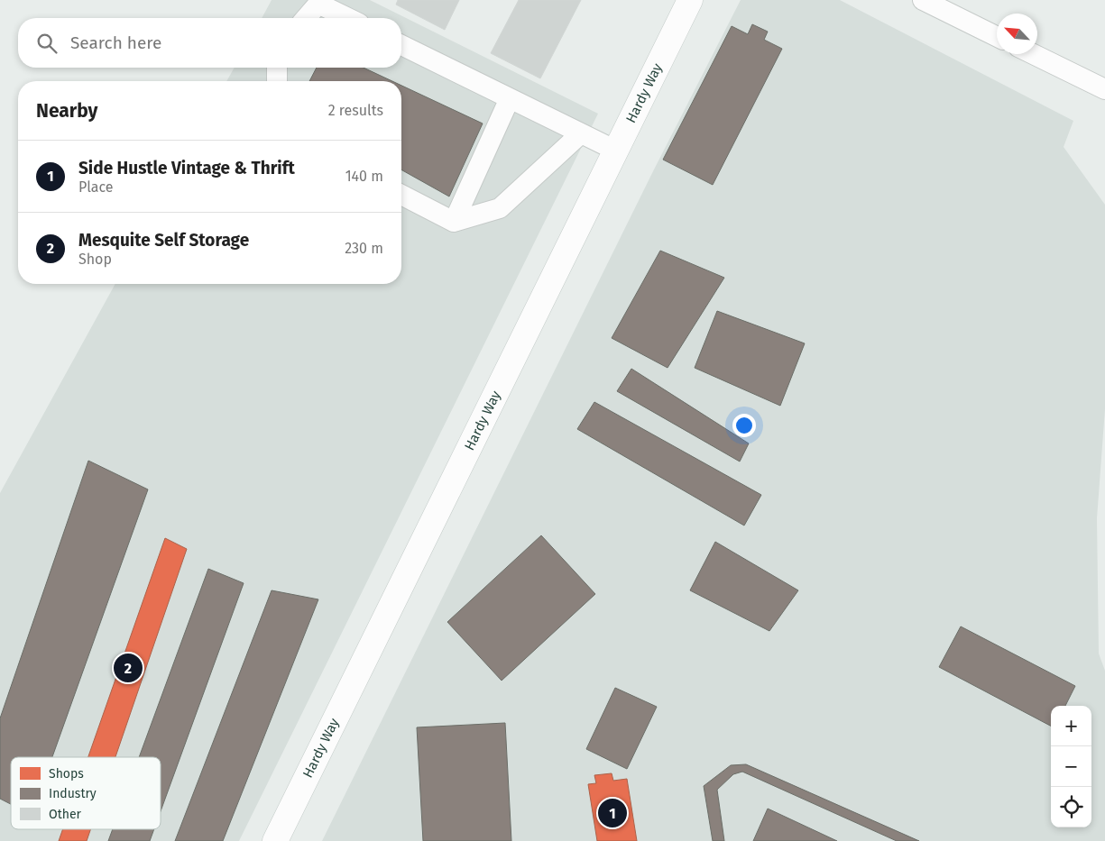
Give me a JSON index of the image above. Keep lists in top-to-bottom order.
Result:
{
  "streets": {
    "main road": ["Hardy Way"]
  },
  "legend": ["Shops", "Industry", "Other"],
  "north": "top left",
  "page": {
    "search": "Search here",
    "heading": ["Nearby", "2 results"],
    "list": [
      {
        "mark": "1",
        "name": "Side Hustle Vintage & Thrift",
        "note": "Place",
        "value": "140 m"
      },
      {
        "mark": "2",
        "name": "Mesquite Self Storage",
        "note": "Shop",
        "value": "230 m"
      }
    ],
    "pins": ["2", "1"],
    "map_buttons": ["+", "−"]
  }
}
